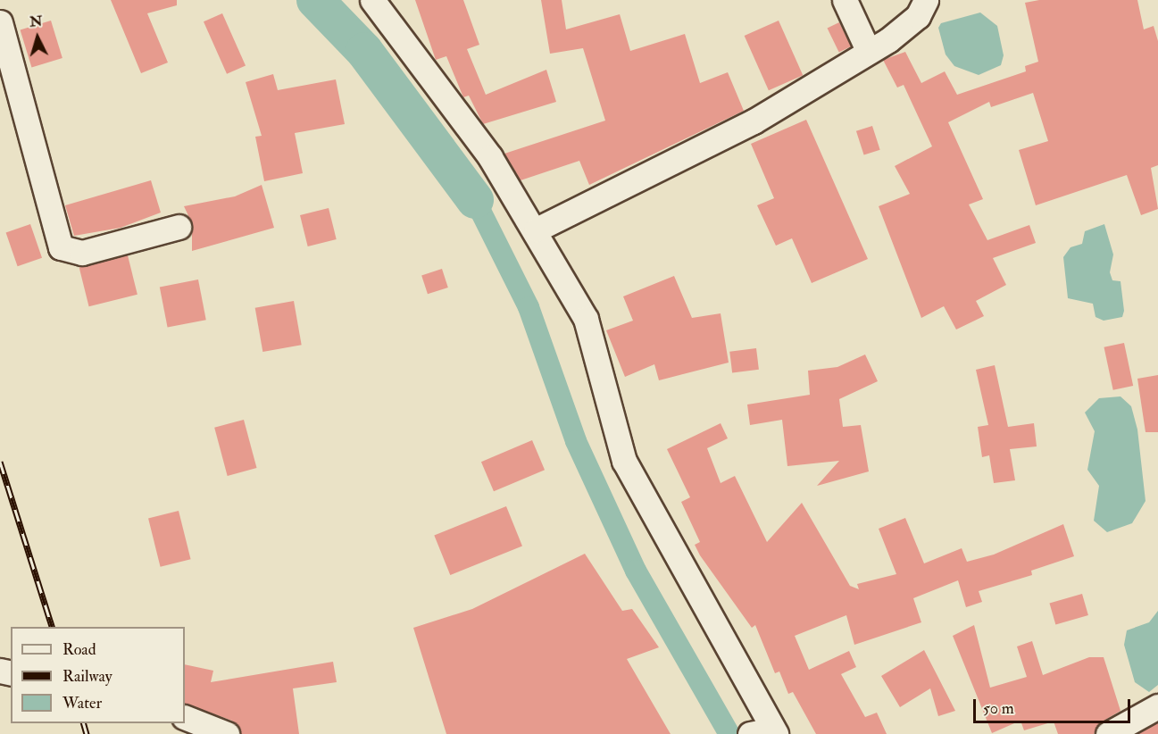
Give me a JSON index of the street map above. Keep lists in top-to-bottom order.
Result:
{
  "legend": ["Road", "Railway", "Water"],
  "scale_bar": "50 m",
  "north": "top"
}
